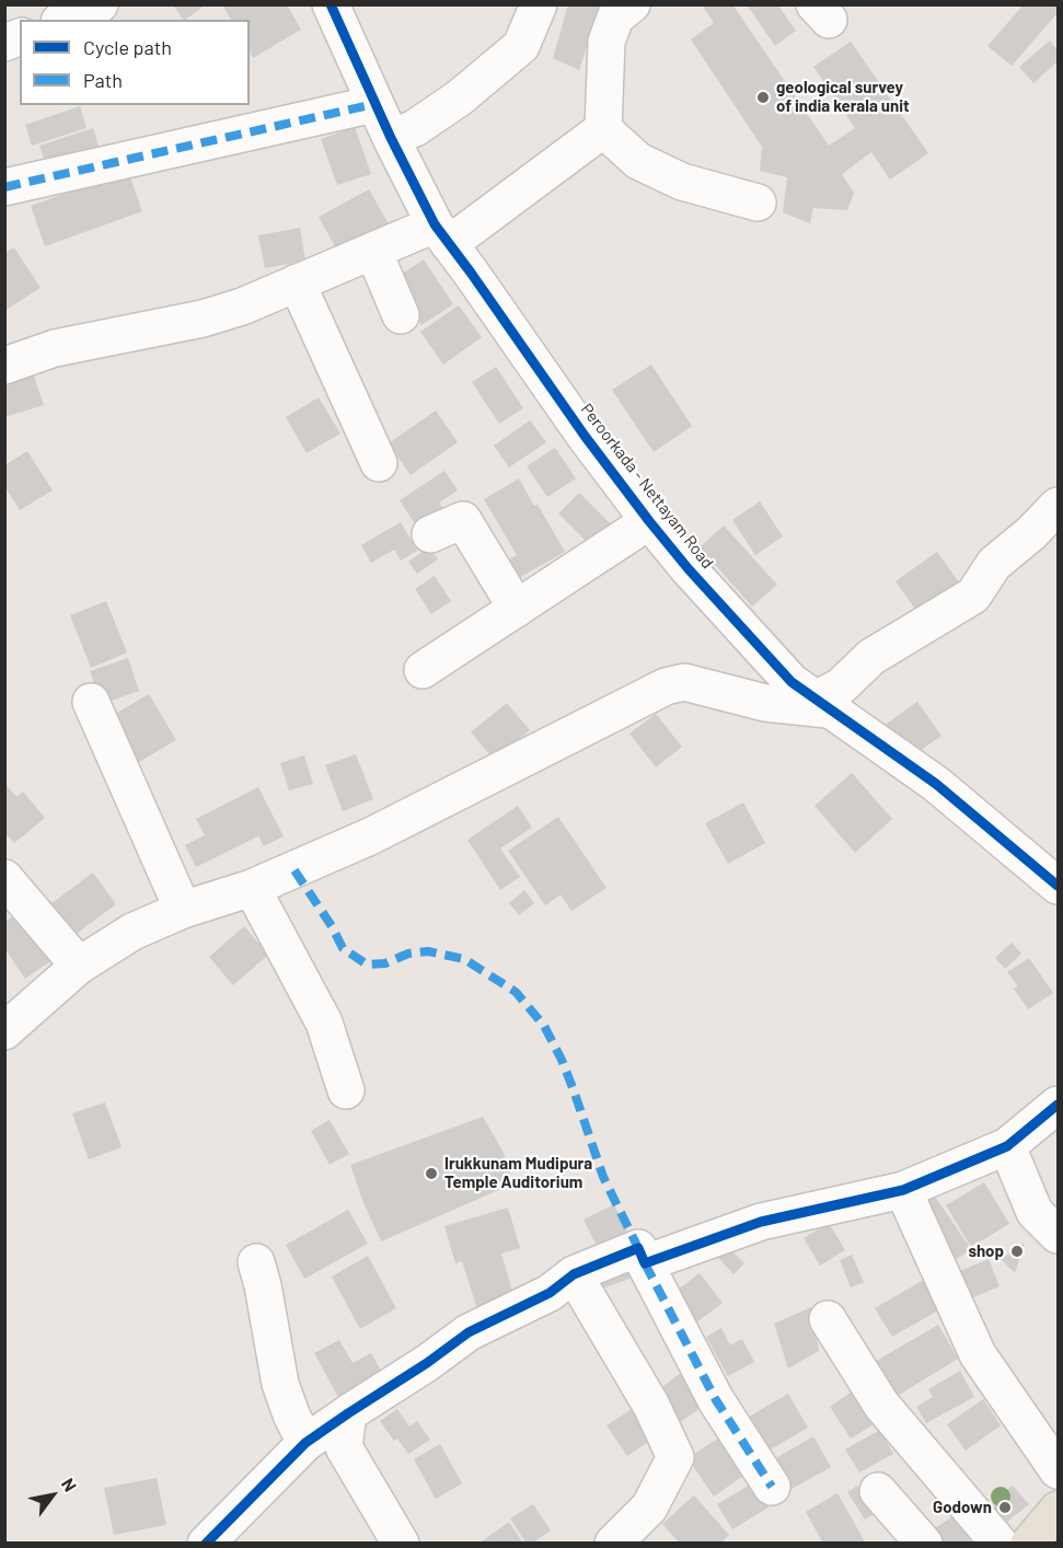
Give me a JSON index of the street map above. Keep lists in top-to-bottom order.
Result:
{
  "streets": {
    "street": ["Peroorkada - Nettayam Road"]
  },
  "places": [
    "geological survey of india kerala unit",
    "Irukkunam Mudipura Temple Auditorium",
    "shop",
    "Godown"
  ],
  "legend": ["Cycle path", "Path"],
  "north": "top right"
}
